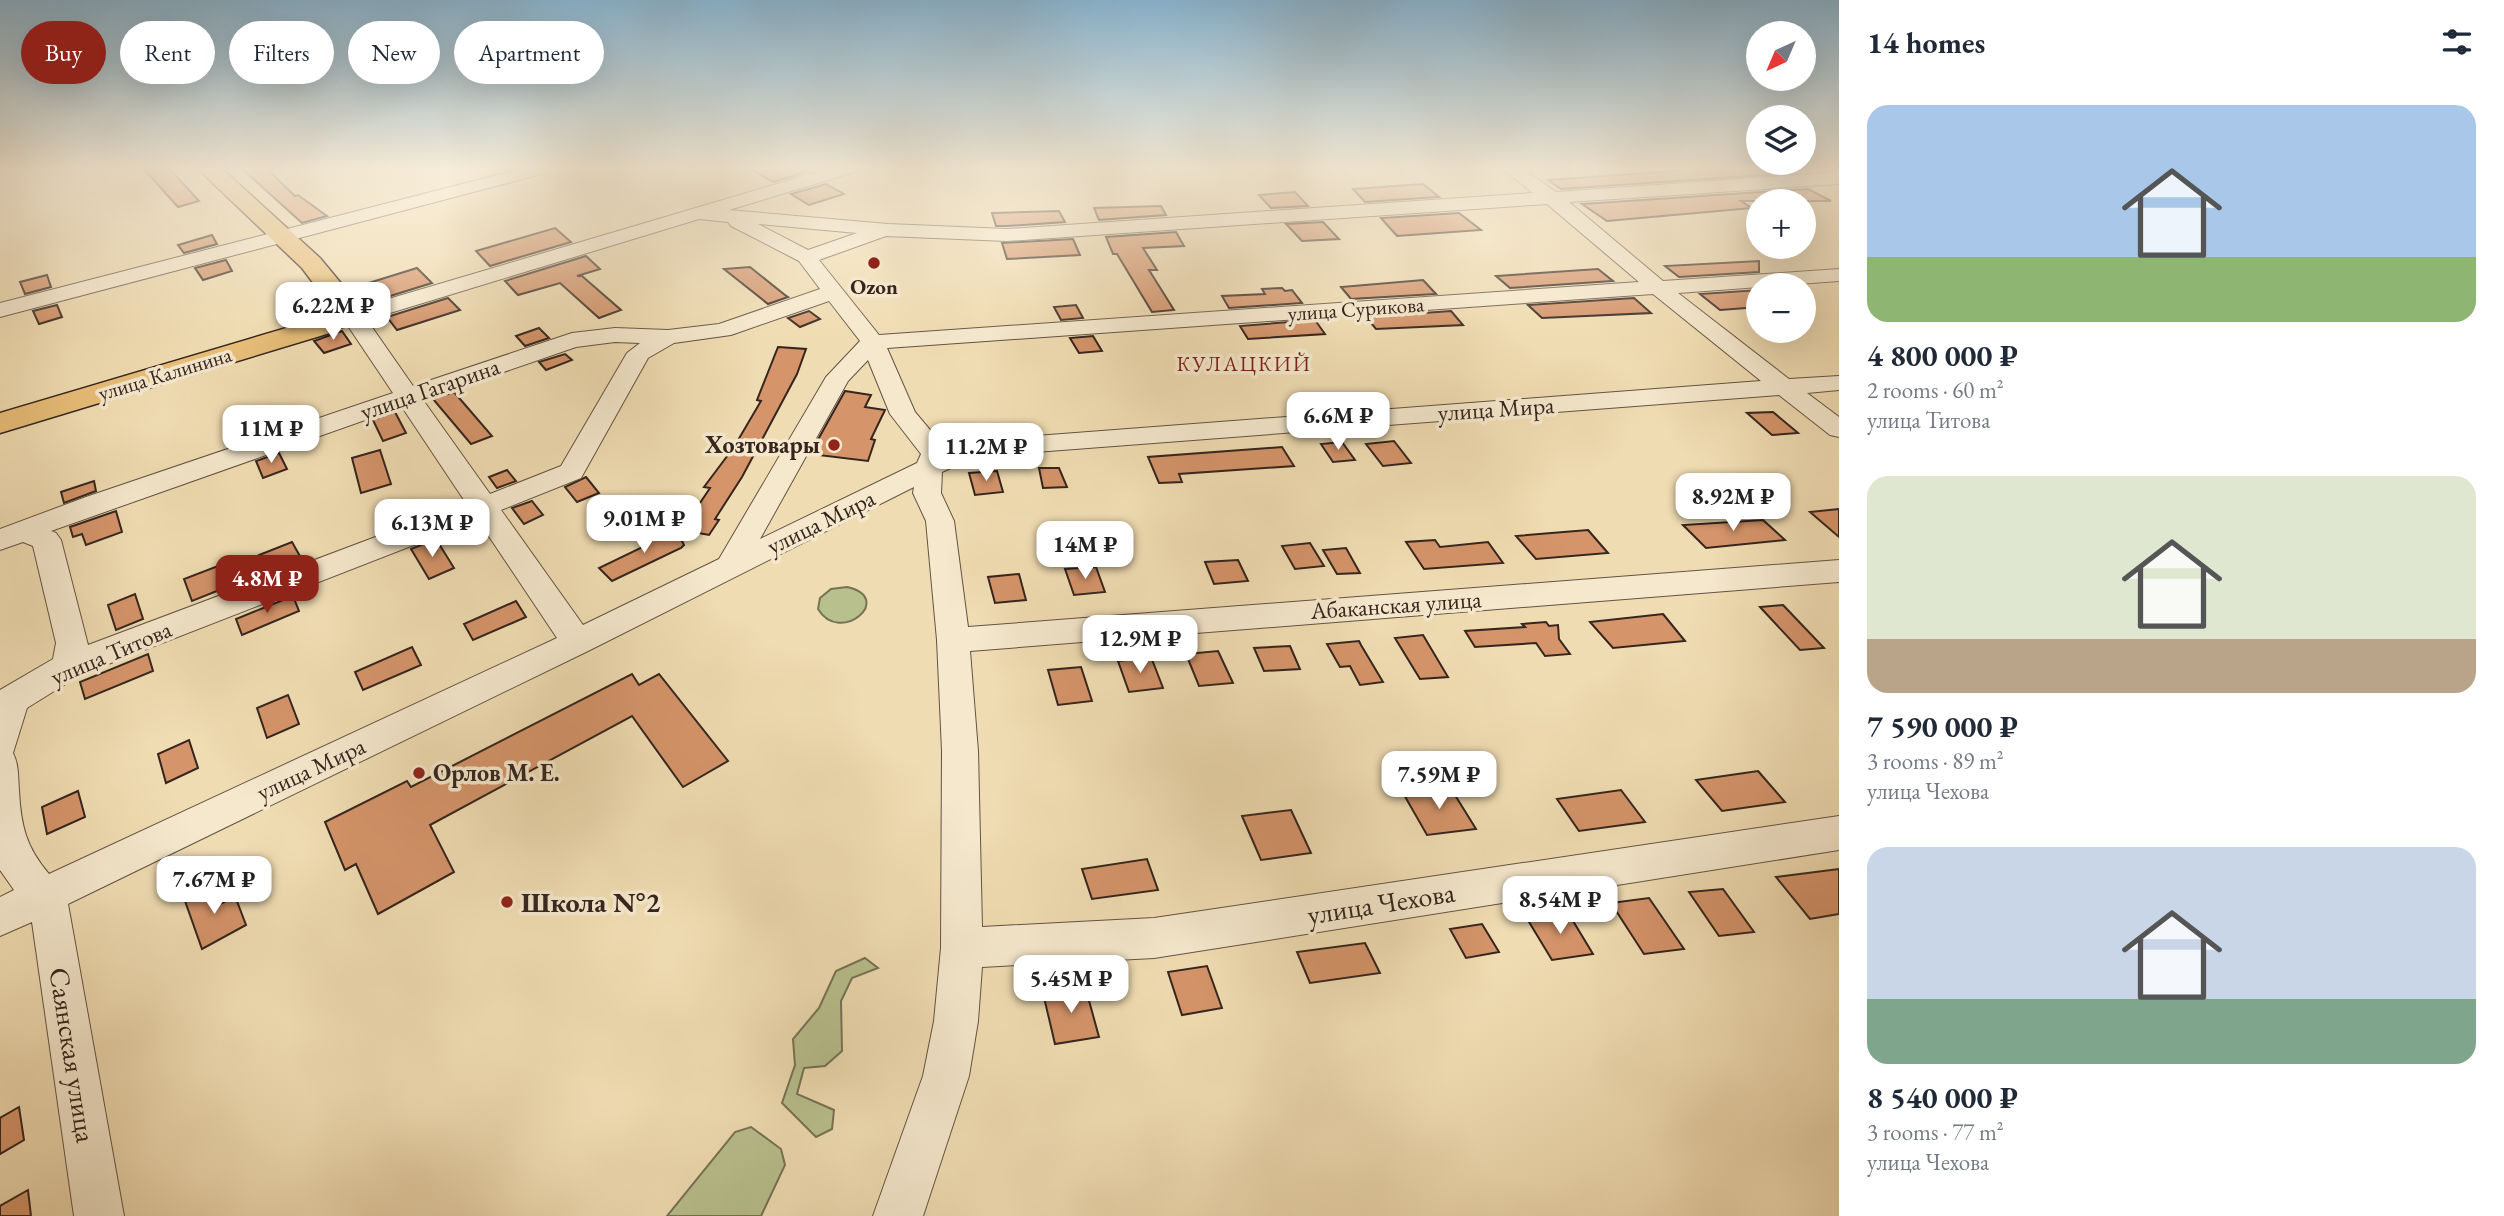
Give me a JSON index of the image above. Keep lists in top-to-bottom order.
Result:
{
  "streets": {
    "main road": ["улица Калинина"],
    "street": [
      "улица Сурикова",
      "улица Гагарина",
      "улица Мира",
      "Абаканская улица",
      "улица Титова",
      "улица Чехова",
      "Саянская улица"
    ]
  },
  "crossings": [
    ["улица Гагарина", "улица Титова"],
    ["улица Мира", "Саянская улица"]
  ],
  "districts": ["КУЛАЦКИЙ"],
  "places": [
    "Ozon",
    "Хозтовары",
    "Орлов М. Е.",
    "Школа N°2"
  ],
  "north": "bottom left",
  "page": {
    "heading": "14 homes",
    "map_buttons": ["+", "−"],
    "chip": [
      "Buy",
      "Rent",
      "Filters",
      "New",
      "Apartment"
    ],
    "list": [
      {
        "name": "4 800 000 ₽",
        "note": "2 rooms · 60 m² · улица Титова"
      },
      {
        "name": "7 590 000 ₽",
        "note": "3 rooms · 89 m² · улица Чехова"
      },
      {
        "name": "8 540 000 ₽",
        "note": "3 rooms · 77 m² · улица Чехова"
      }
    ],
    "price": [
      "6.22M ₽",
      "6.6M ₽",
      "11M ₽",
      "11.2M ₽",
      "8.92M ₽",
      "9.01M ₽",
      "6.13M ₽",
      "14M ₽",
      "4.8M ₽",
      "12.9M ₽",
      "7.59M ₽",
      "7.67M ₽",
      "8.54M ₽",
      "5.45M ₽"
    ]
  }
}
